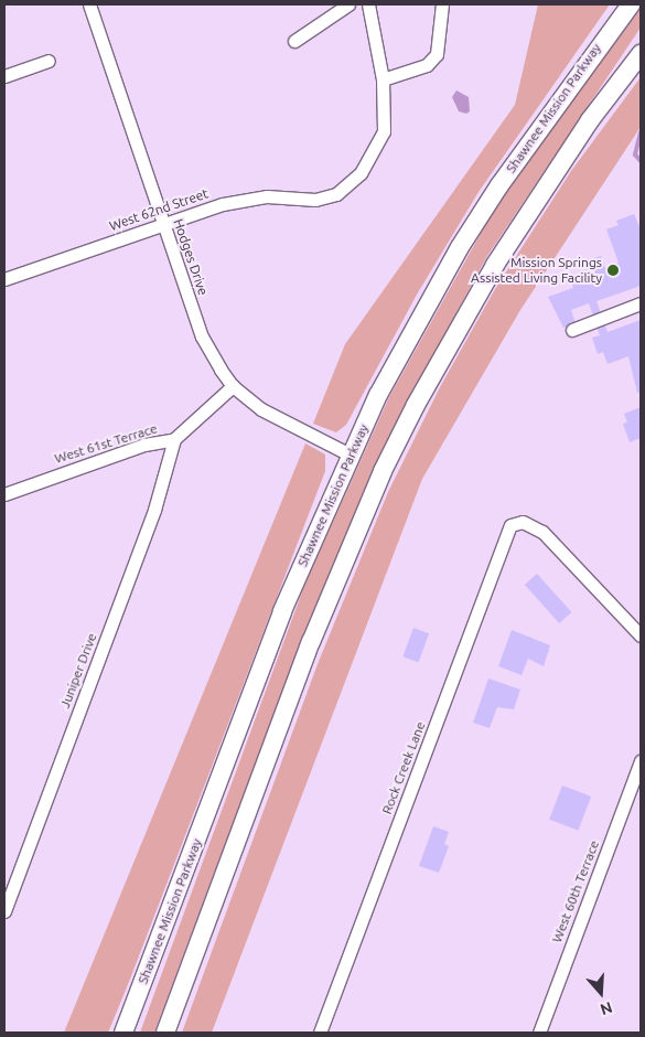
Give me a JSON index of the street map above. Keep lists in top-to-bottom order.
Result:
{
  "streets": {
    "highway": ["Shawnee Mission Parkway"],
    "street": [
      "West 62nd Street",
      "Hodges Drive",
      "West 61st Terrace",
      "Juniper Drive",
      "Rock Creek Lane",
      "West 60th Terrace"
    ]
  },
  "crossings": [
    ["Shawnee Mission Parkway", "Hodges Drive"],
    ["West 62nd Street", "Hodges Drive"],
    ["Hodges Drive", "West 61st Terrace"],
    ["West 61st Terrace", "Juniper Drive"]
  ],
  "places": ["Mission Springs Assisted Living Facility"],
  "north": "bottom"
}
